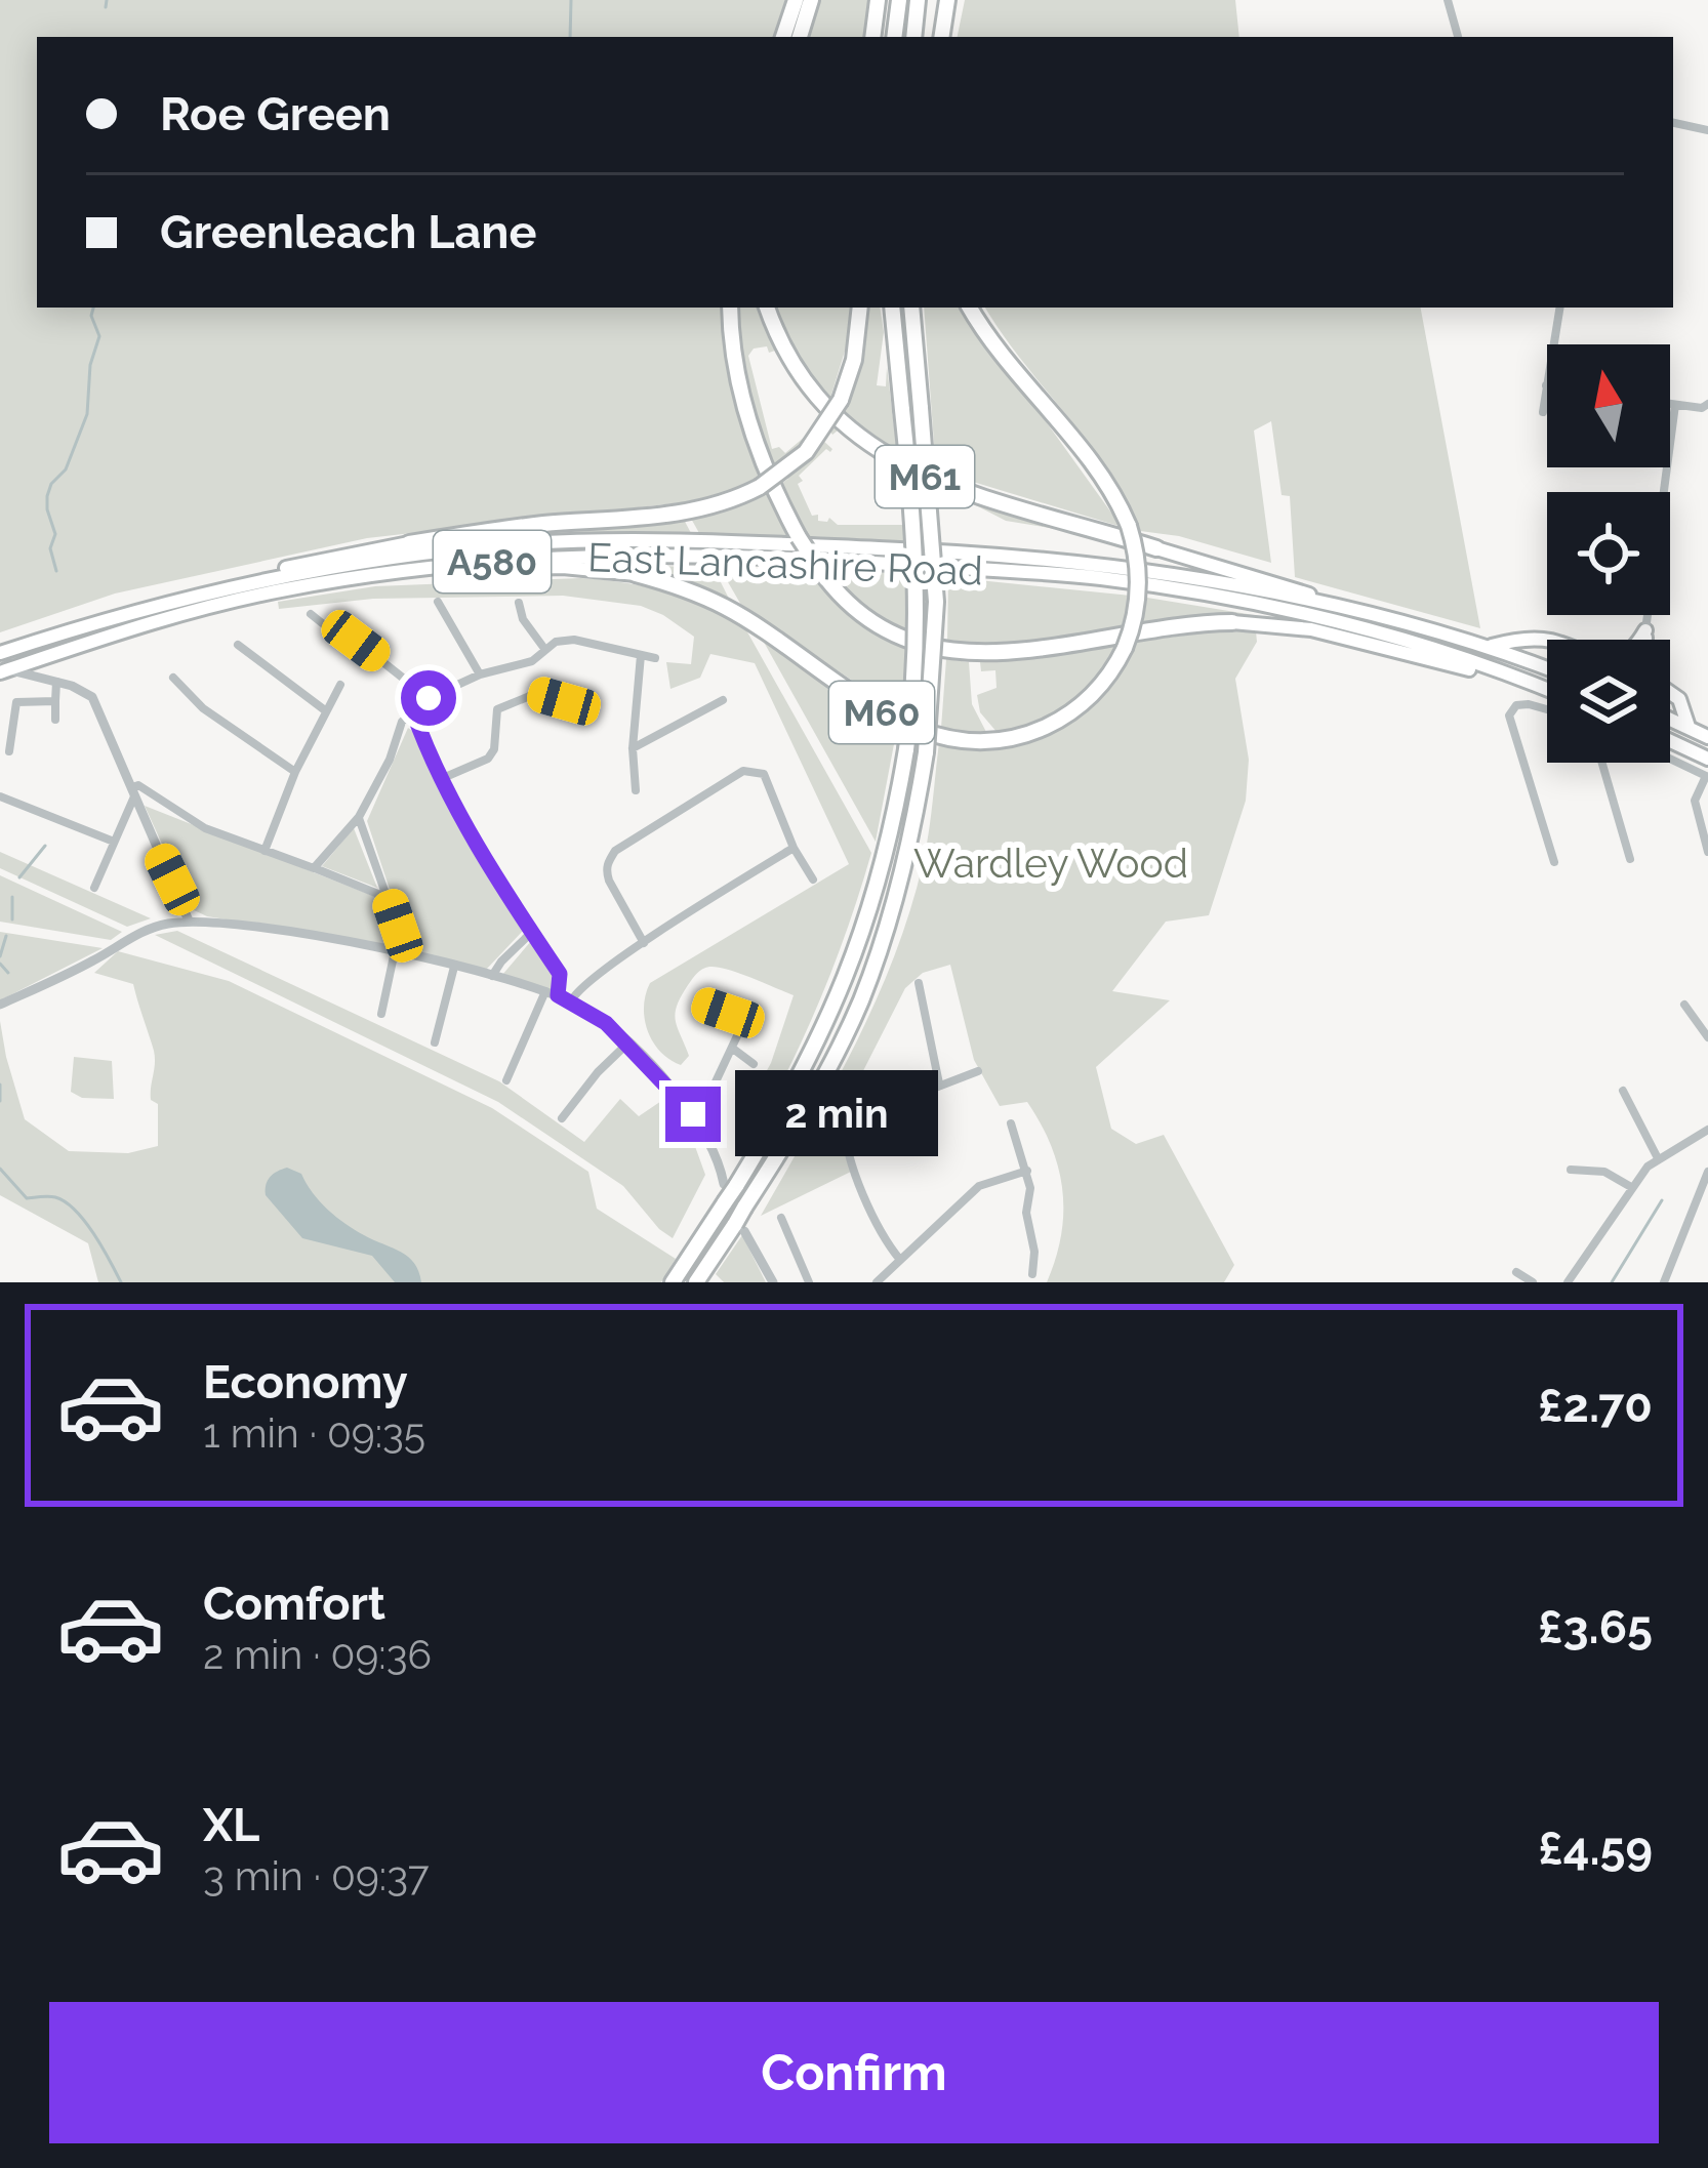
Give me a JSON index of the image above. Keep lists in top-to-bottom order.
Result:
{
  "streets": {
    "highway": [
      "M61",
      "A580",
      "East Lancashire Road",
      "M60"
    ]
  },
  "crossings": [
    ["M61", "A580"],
    ["A580", "East Lancashire Road"]
  ],
  "parks": ["Wardley Wood"],
  "north": "top",
  "page": {
    "banner": ["Roe Green", "Greenleach Lane"],
    "bubble": "2 min",
    "list": [
      {
        "name": "Economy",
        "note": "1 min · 09:35",
        "value": "£2.70"
      },
      {
        "name": "Comfort",
        "note": "2 min · 09:36",
        "value": "£3.65"
      },
      {
        "name": "XL",
        "note": "3 min · 09:37",
        "value": "£4.59"
      }
    ],
    "buttons": "Confirm"
  }
}
